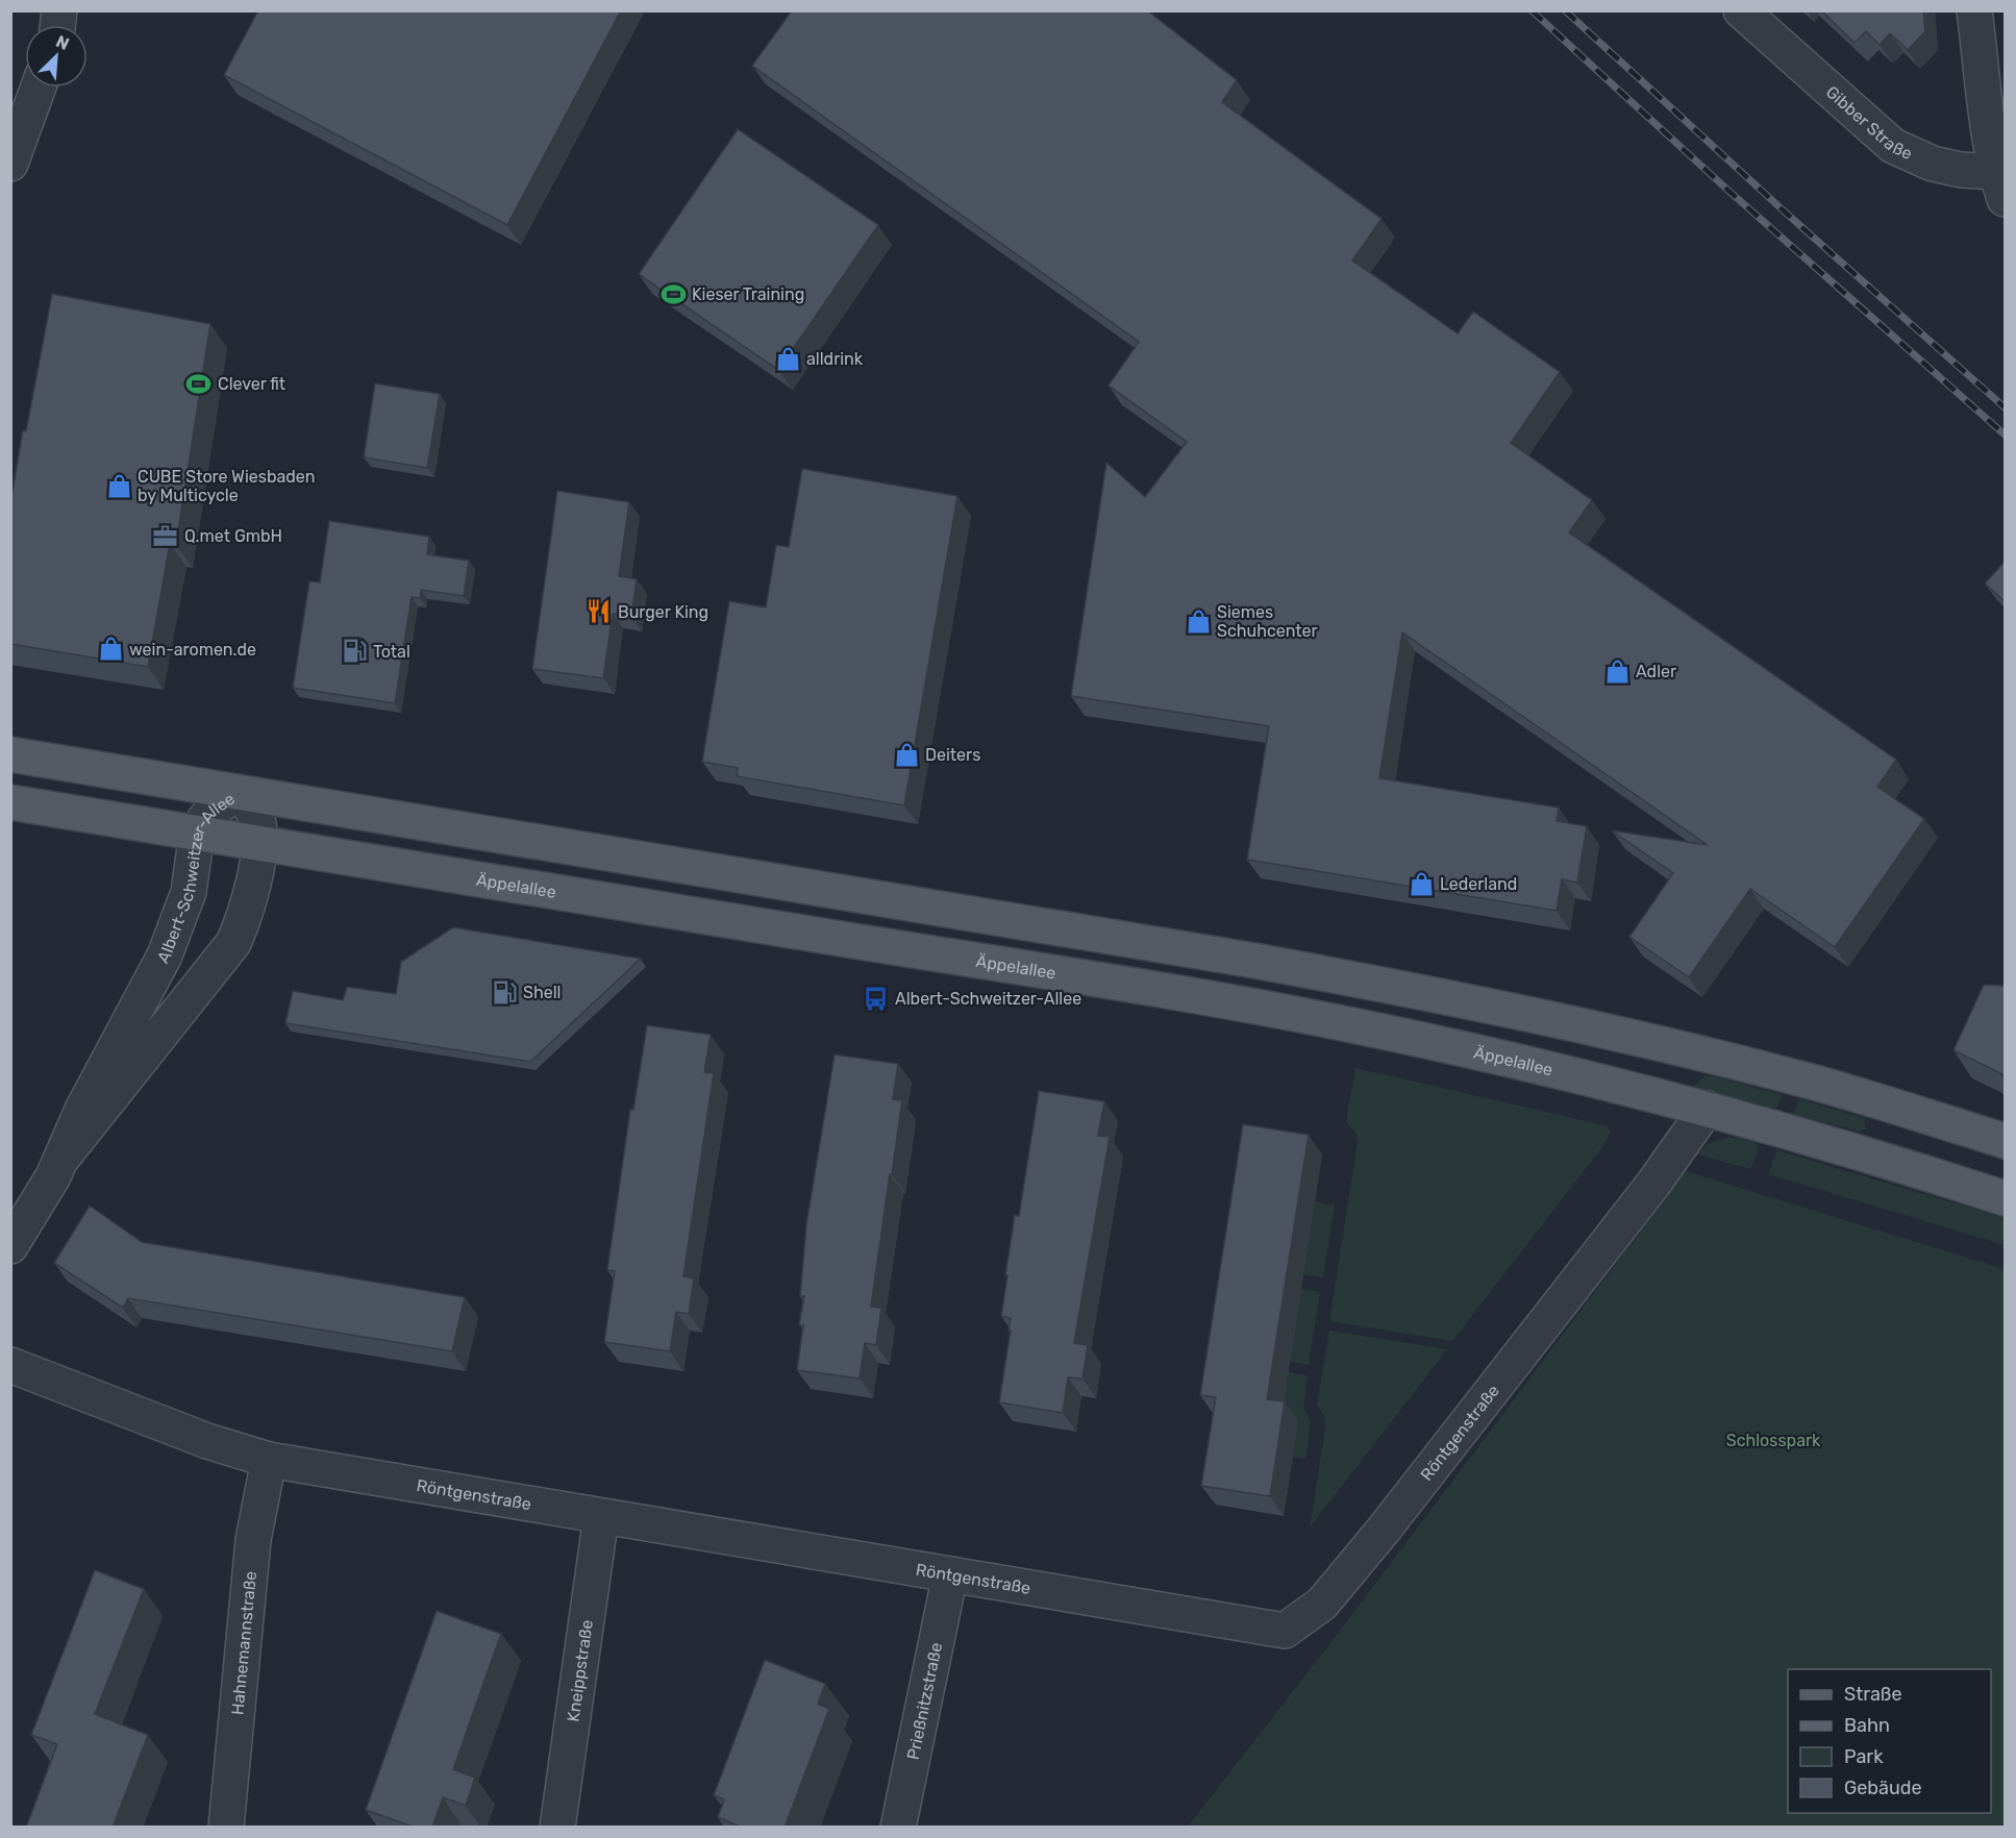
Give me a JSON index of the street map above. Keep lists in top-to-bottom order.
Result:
{
  "streets": {
    "main road": ["Äppelallee"],
    "street": [
      "Gibber Straße",
      "Albert-Schweitzer-Allee",
      "Röntgenstraße",
      "Hahnemannstraße",
      "Kneippstraße",
      "Prießnitzstraße"
    ]
  },
  "crossings": [
    ["Albert-Schweitzer-Allee", "Äppelallee"],
    ["Äppelallee", "Röntgenstraße"],
    ["Röntgenstraße", "Hahnemannstraße"],
    ["Röntgenstraße", "Kneippstraße"],
    ["Röntgenstraße", "Prießnitzstraße"]
  ],
  "parks": ["Schlosspark"],
  "places": {
    "sports": ["Kieser Training", "Clever fit"],
    "shop": [
      "alldrink",
      "CUBE Store Wiesbaden by Multicycle",
      "Siemes Schuhcenter",
      "wein-aromen.de",
      "Adler",
      "Deiters",
      "Lederland"
    ],
    "office": ["Q.met GmbH"],
    "restaurant": ["Burger King"],
    "fuel station": ["Total", "Shell"],
    "bus stop": ["Albert-Schweitzer-Allee"]
  },
  "legend": [
    "Straße",
    "Bahn",
    "Park",
    "Gebäude"
  ],
  "north": "top right"
}
